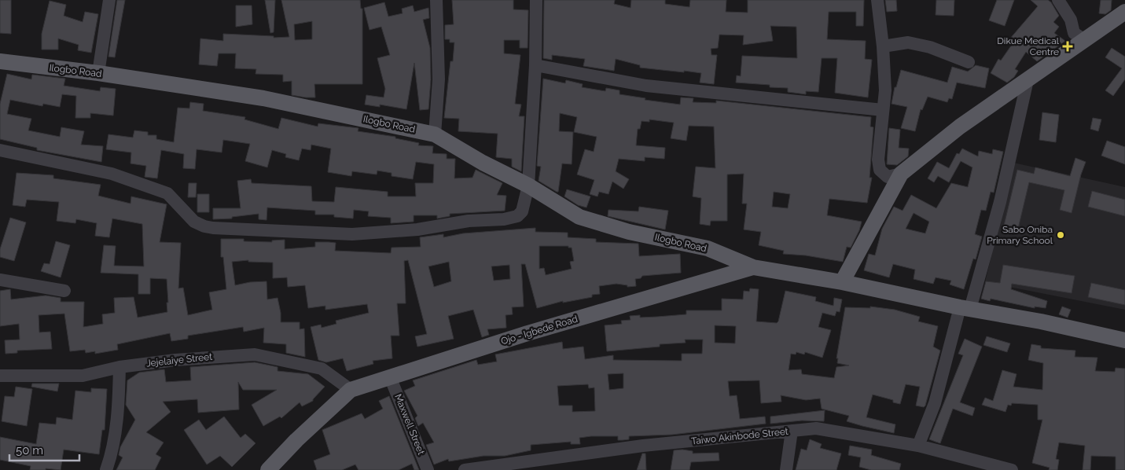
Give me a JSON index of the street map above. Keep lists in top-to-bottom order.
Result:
{
  "streets": {
    "main road": ["Ilogbo Road", "Ojo - Igbede Road"],
    "street": ["Jejelaiye Street", "Maxwell Street", "Taiwo Akinbode Street"]
  },
  "crossings": [
    ["Ilogbo Road", "Ojo - Igbede Road"],
    ["Ojo - Igbede Road", "Jejelaiye Street"],
    ["Ojo - Igbede Road", "Maxwell Street"]
  ],
  "places": {
    "health": ["Dikue Medical Centre"],
    "other": ["Sabo Oniba Primary School"]
  },
  "scale_bar": "50 m"
}
